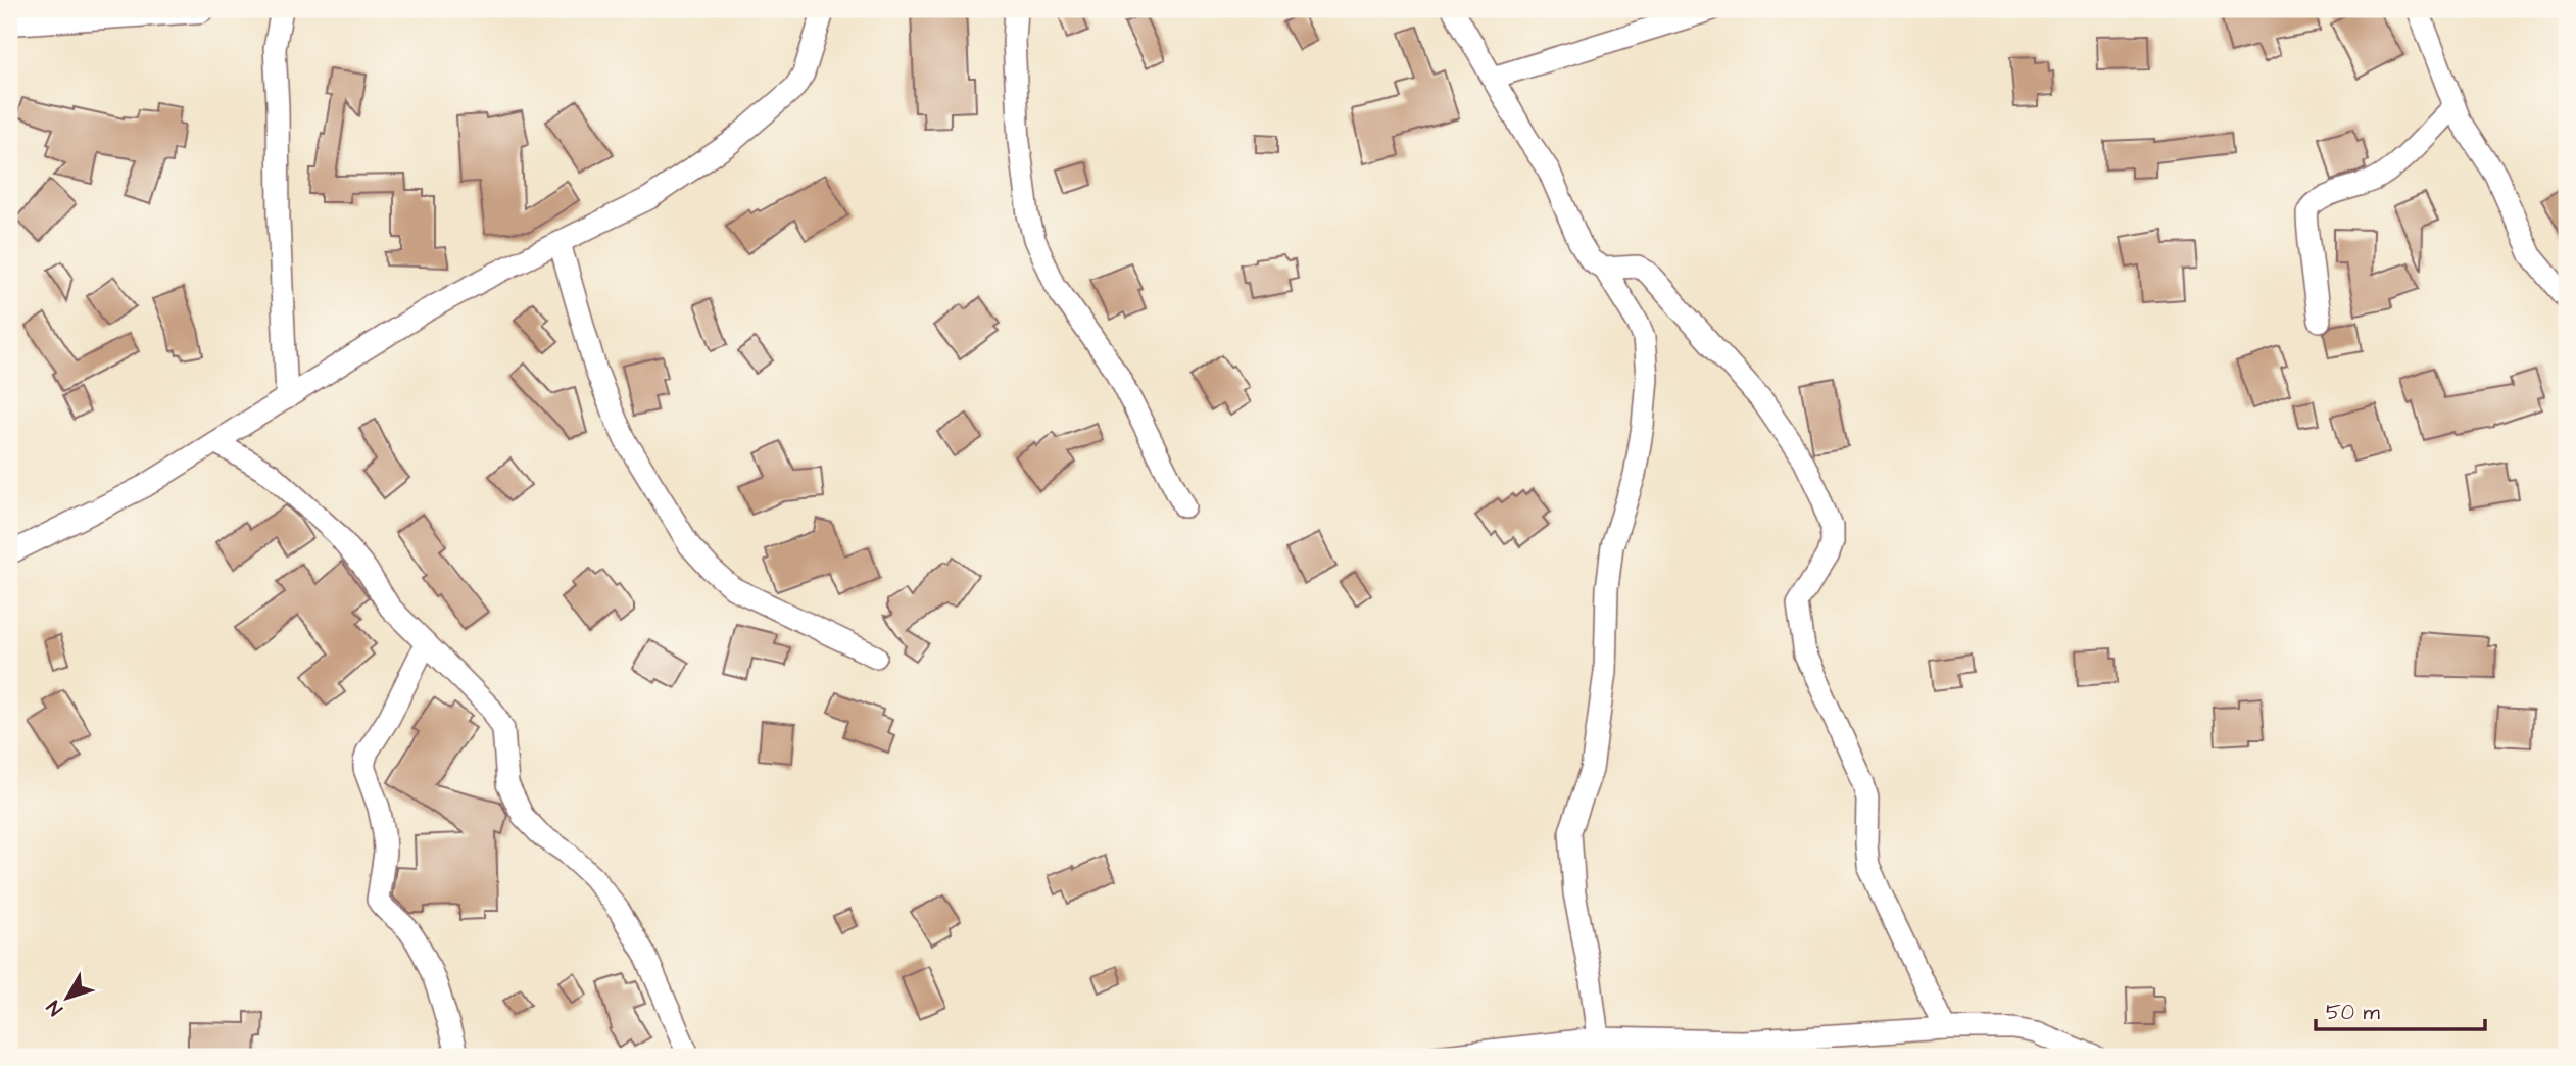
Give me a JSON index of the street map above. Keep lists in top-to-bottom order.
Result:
{
  "scale_bar": "50 m",
  "north": "bottom left"
}
